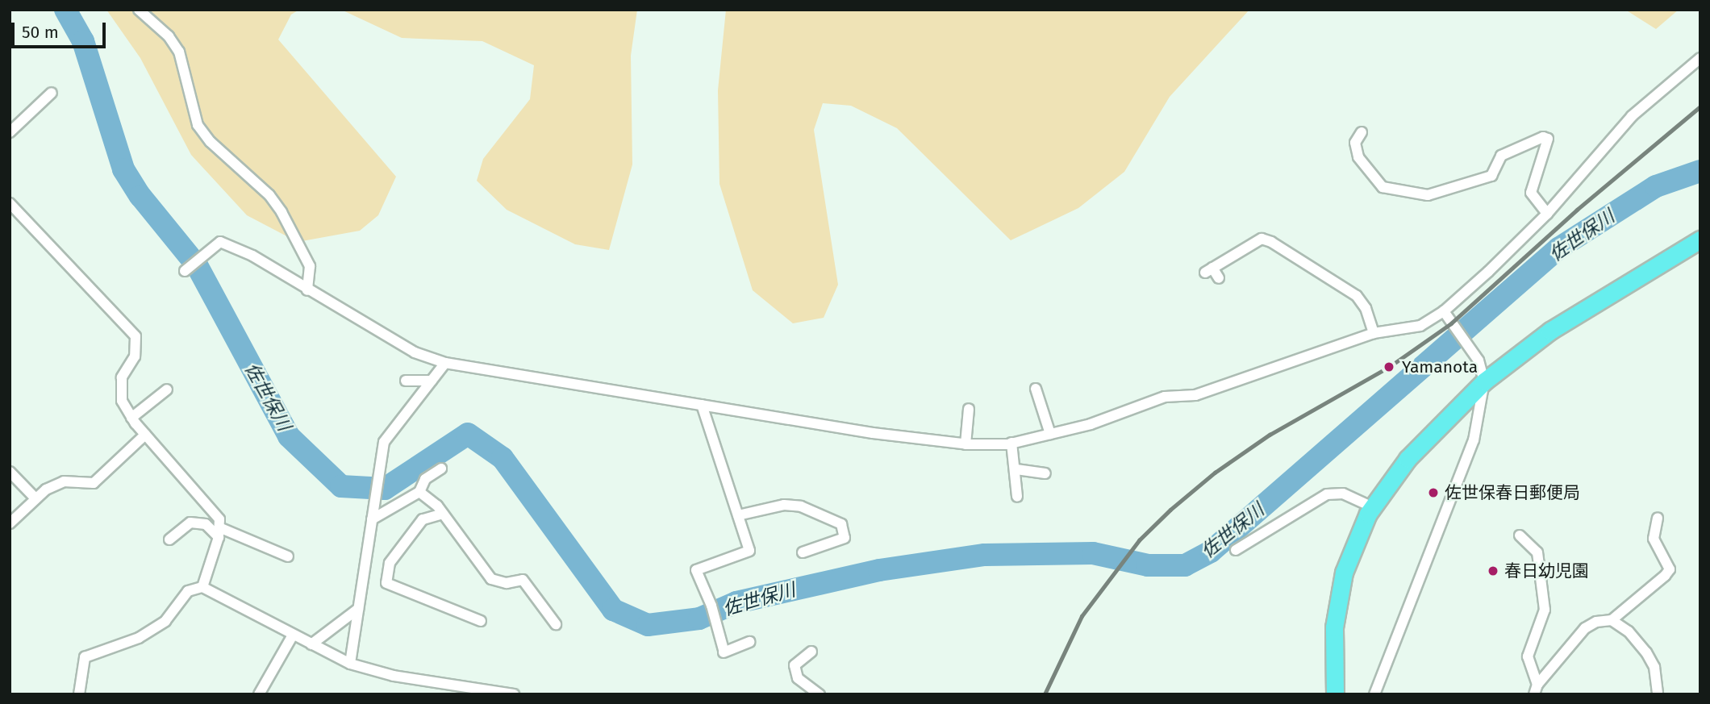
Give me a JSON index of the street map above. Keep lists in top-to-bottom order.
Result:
{
  "water": ["佐世保川"],
  "places": ["Yamanota", "佐世保春日郵便局", "春日幼児園"],
  "scale_bar": "50 m"
}
